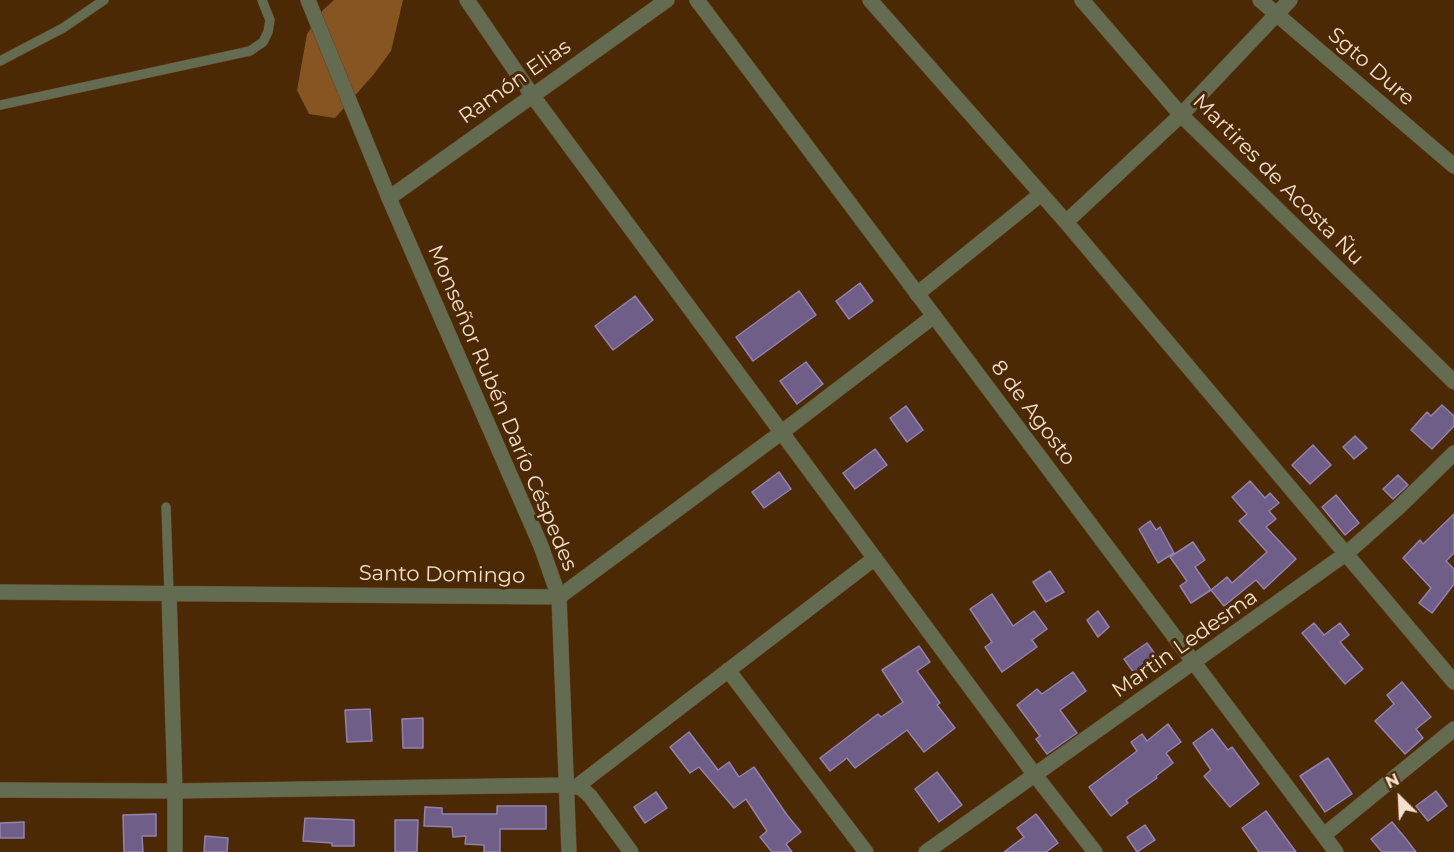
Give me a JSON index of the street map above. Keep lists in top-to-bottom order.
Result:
{
  "streets": {
    "street": [
      "Sgto Dure",
      "Ramón Elias",
      "Martires de Acosta Ñu",
      "Monseñor Rubén Darío Céspedes",
      "8 de Agosto",
      "Santo Domingo",
      "Martin Ledesma"
    ]
  },
  "crossings": [
    ["Ramón Elias", "Monseñor Rubén Darío Céspedes"],
    ["Monseñor Rubén Darío Céspedes", "Santo Domingo"],
    ["8 de Agosto", "Martin Ledesma"]
  ],
  "north": "top left"
}
